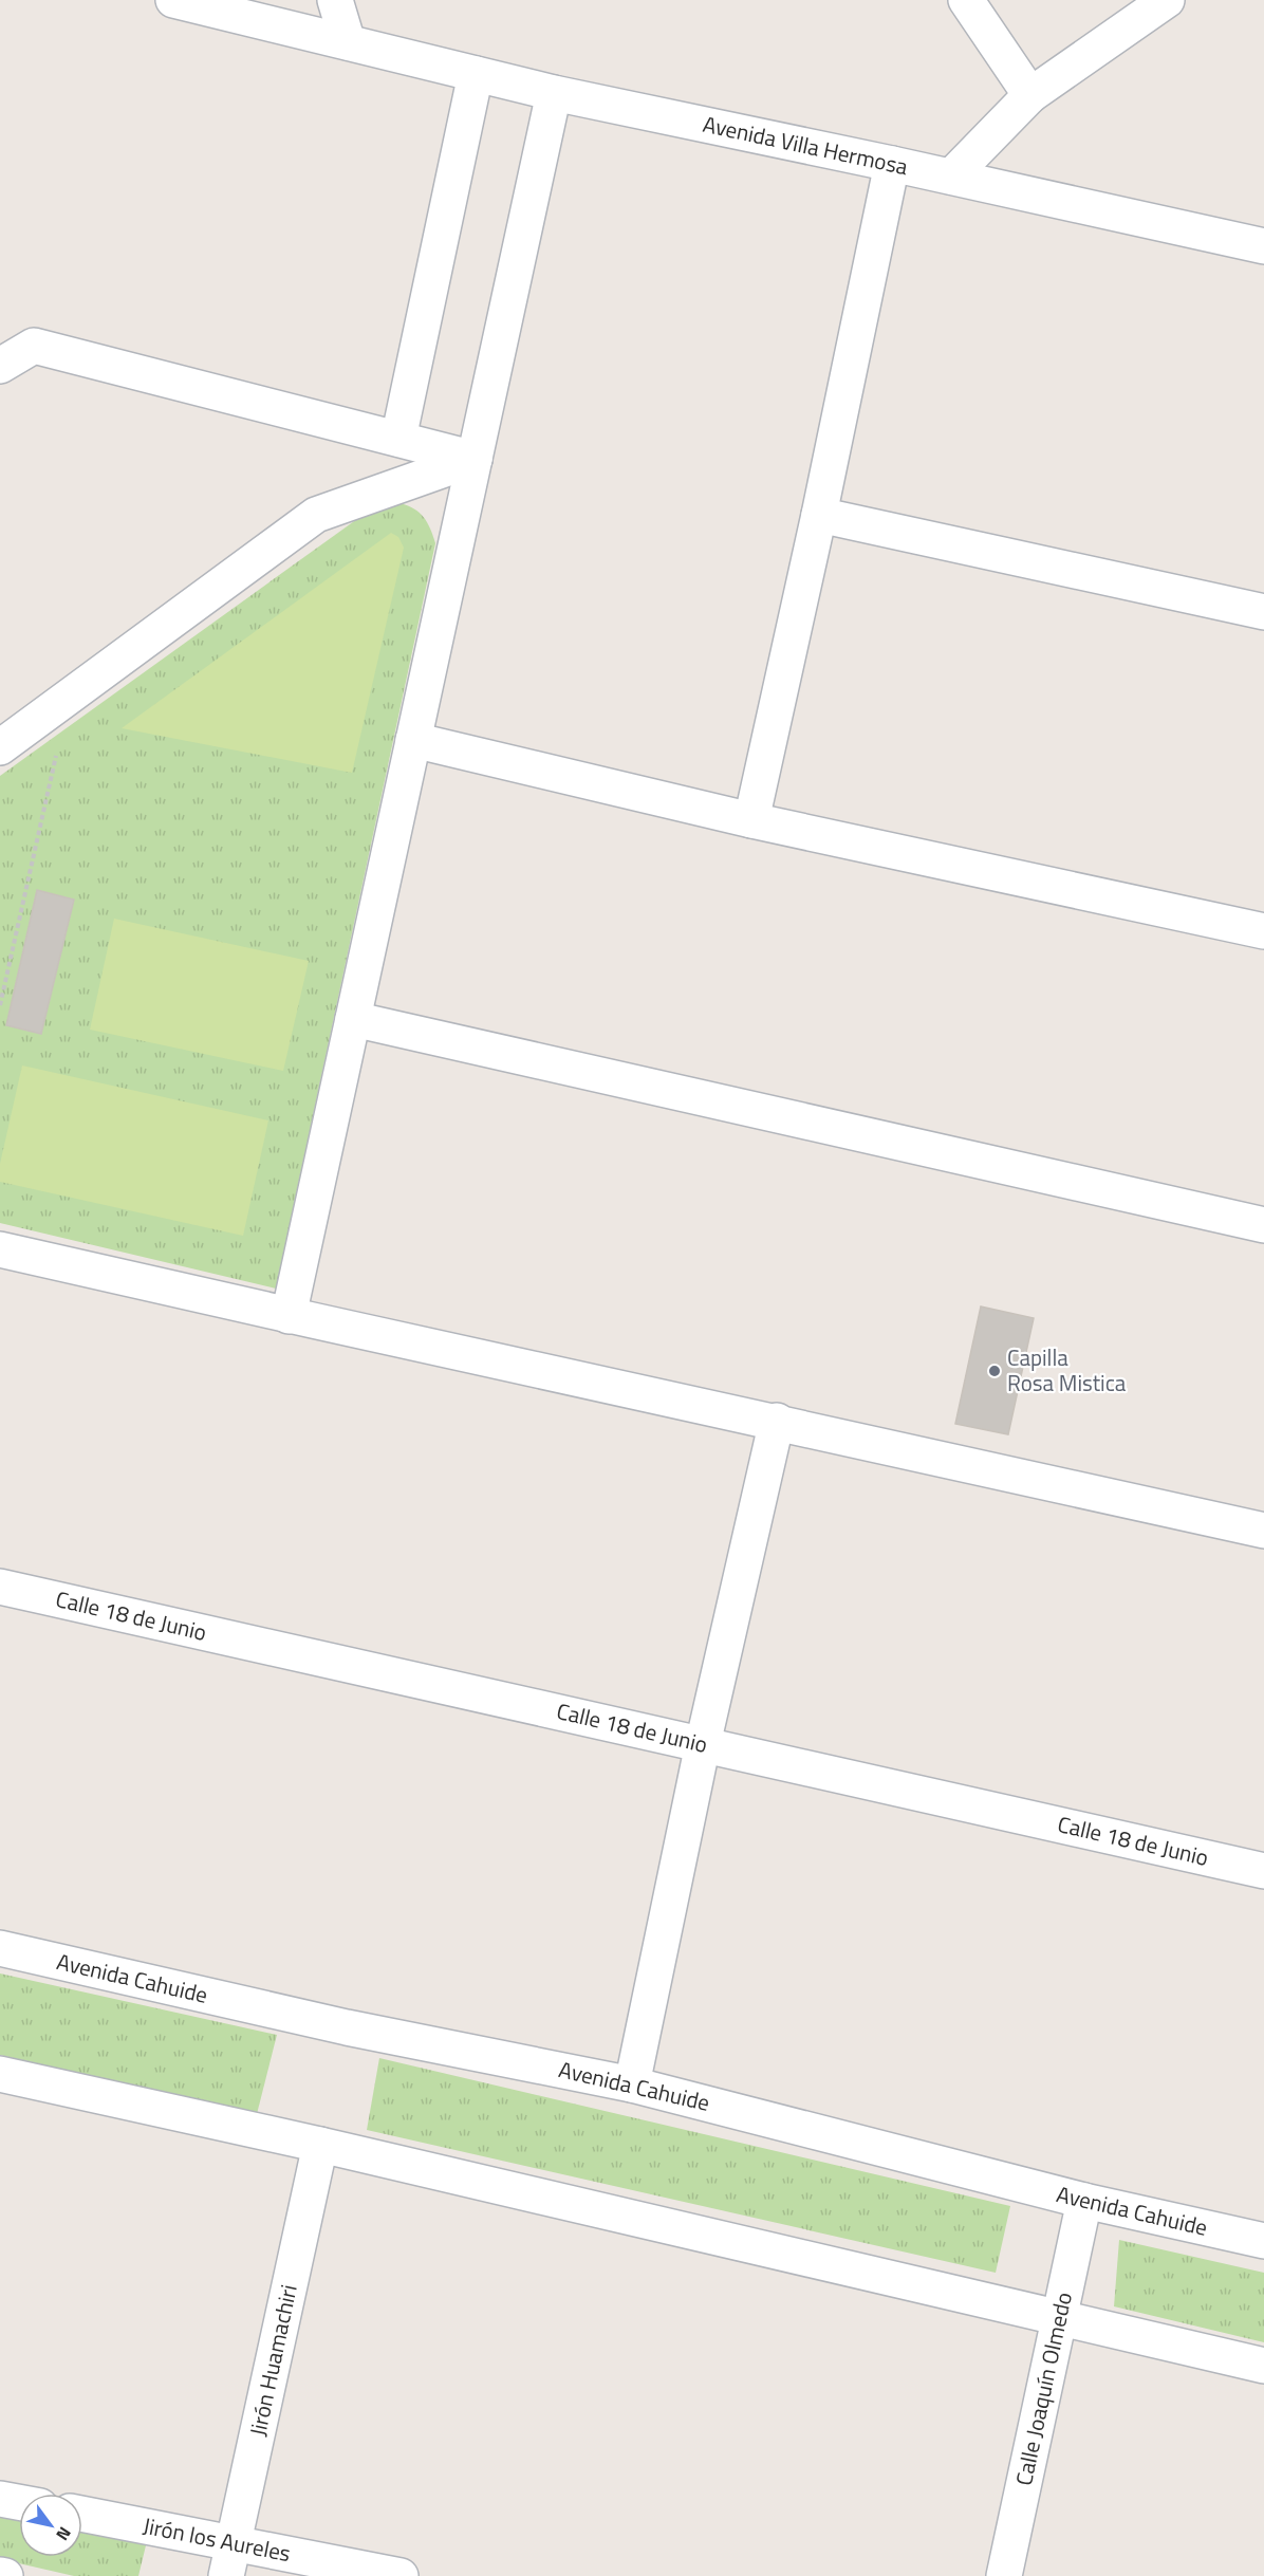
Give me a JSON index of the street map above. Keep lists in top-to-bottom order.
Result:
{
  "streets": {
    "street": [
      "Avenida Villa Hermosa",
      "Calle 18 de Junio",
      "Avenida Cahuide",
      "Jirón Huamachiri",
      "Calle Joaquín Olmedo",
      "Jirón los Aureles"
    ]
  },
  "crossings": [
    ["Avenida Cahuide", "Calle Joaquín Olmedo"],
    ["Jirón Huamachiri", "Jirón los Aureles"]
  ],
  "places": ["Capilla Rosa Mistica"],
  "north": "bottom right"
}
